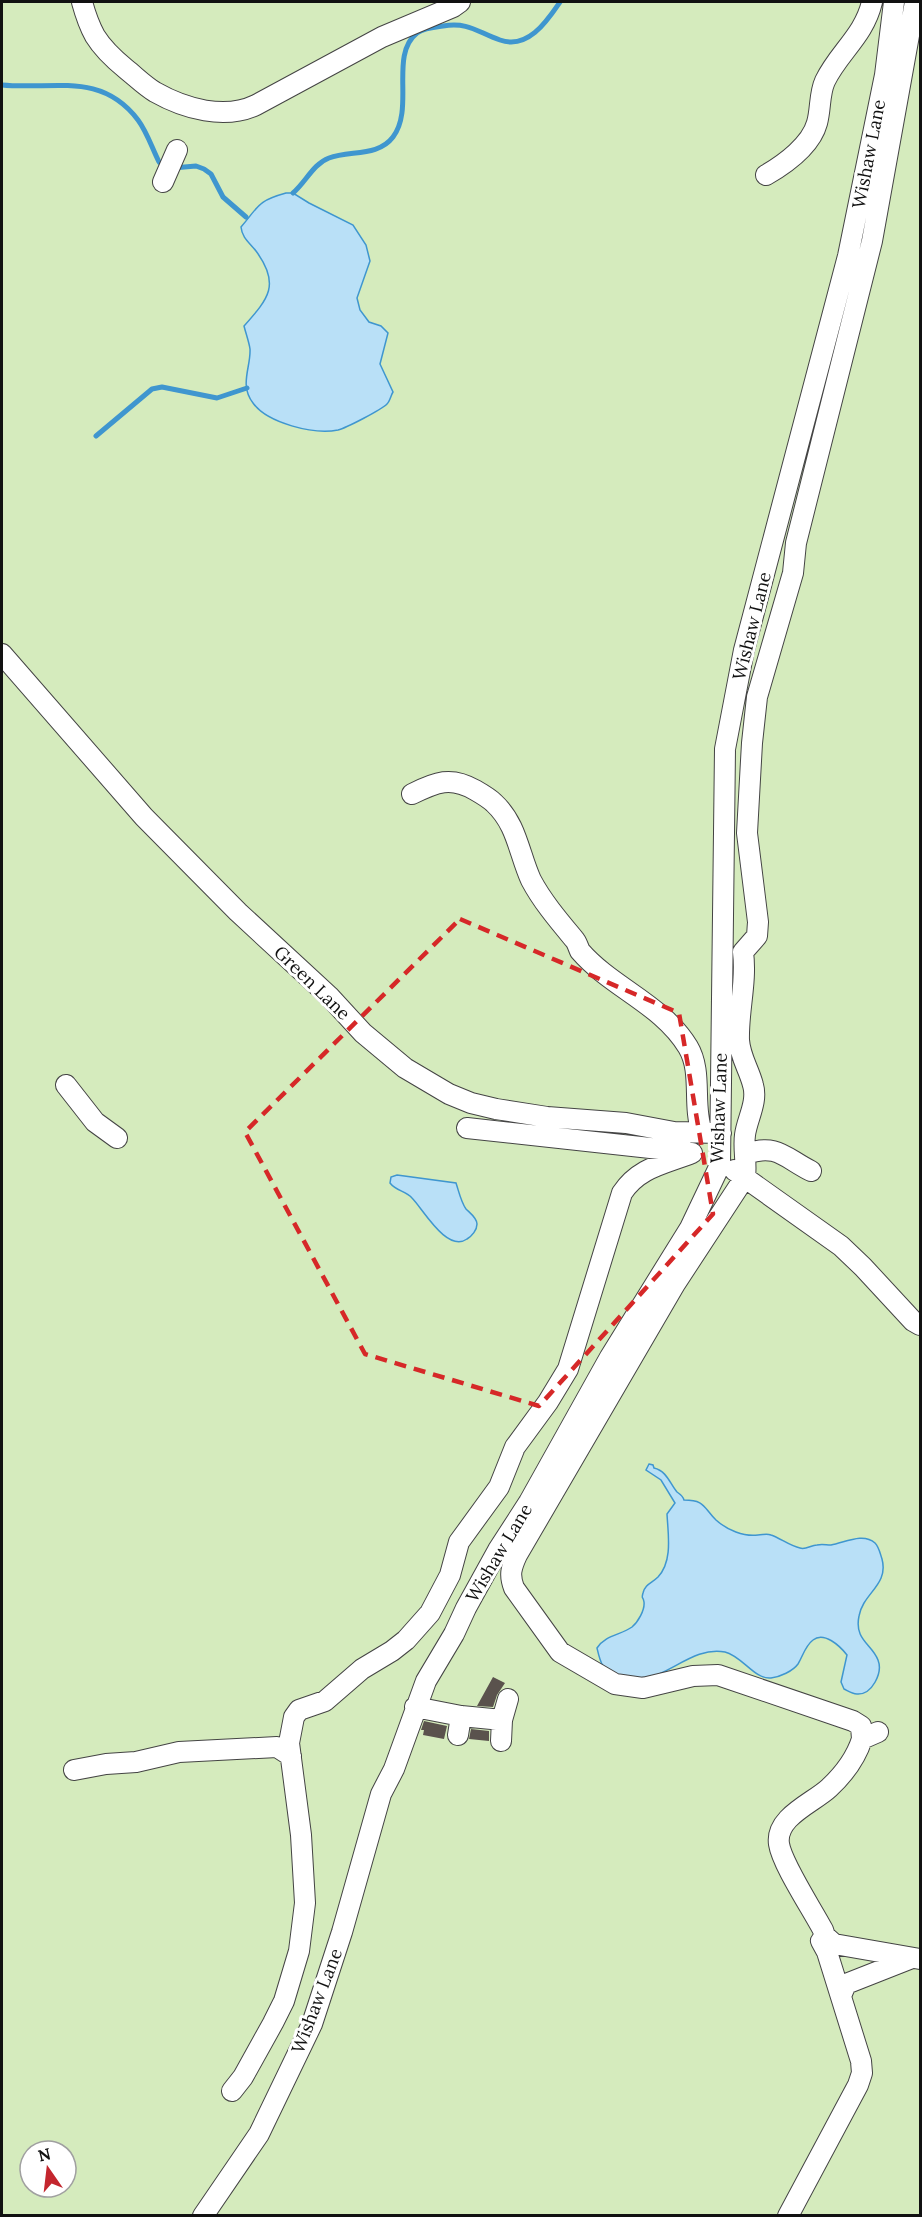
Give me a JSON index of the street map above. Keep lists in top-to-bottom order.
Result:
{
  "streets": {
    "street": ["Wishaw Lane", "Green Lane"]
  },
  "crossings": [
    ["Wishaw Lane", "Green Lane"]
  ],
  "north": "top"
}
